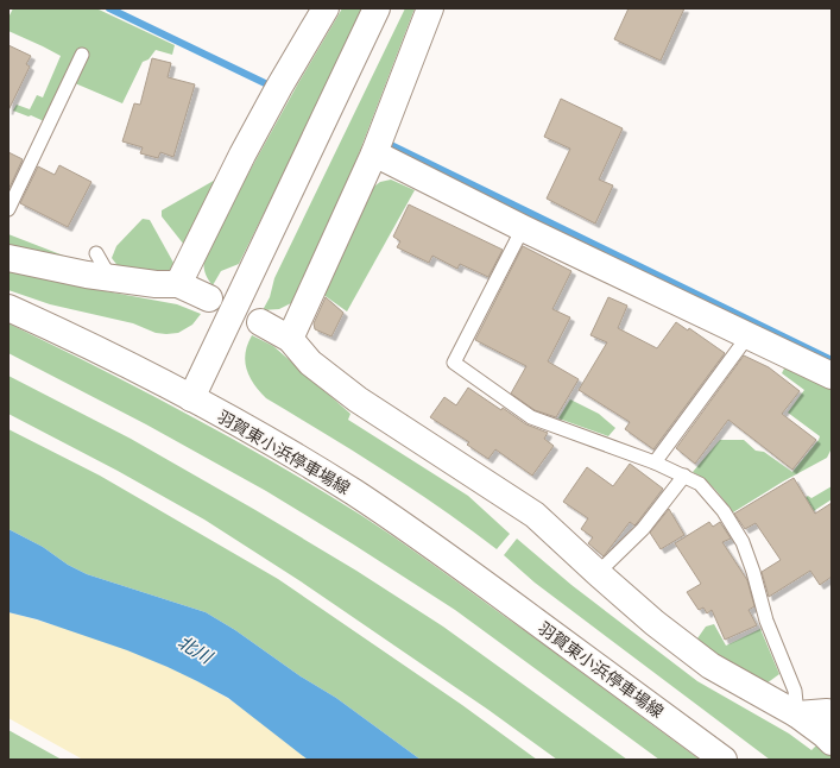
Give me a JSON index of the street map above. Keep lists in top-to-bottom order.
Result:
{
  "streets": {
    "street": ["羽賀東小浜停車場線"]
  },
  "water": ["北川"]
}
